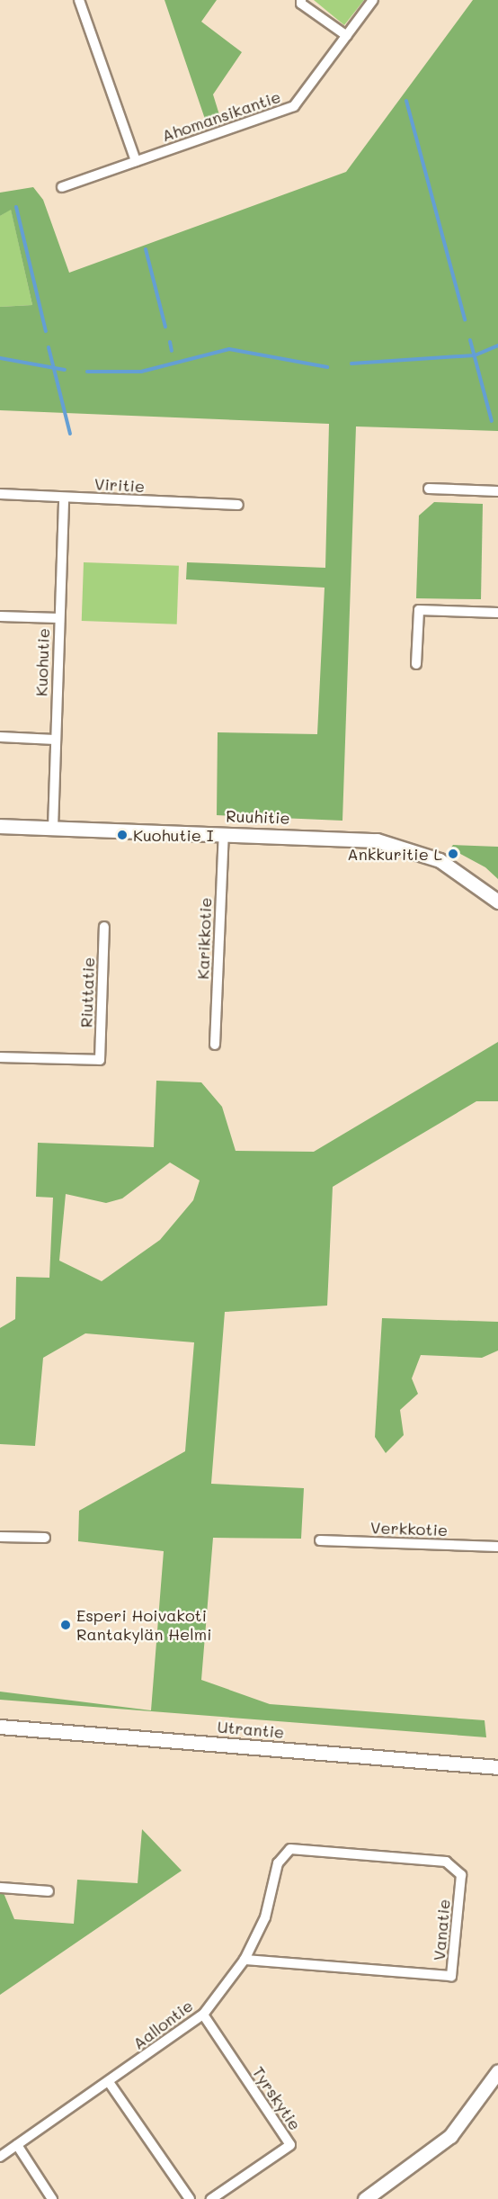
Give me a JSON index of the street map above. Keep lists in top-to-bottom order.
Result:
{
  "streets": {
    "street": [
      "Ahomansikantie",
      "Viritie",
      "Kuohutie",
      "Ruuhitie",
      "Karikkotie",
      "Riuttatie",
      "Verkkotie",
      "Utrantie",
      "Vanatie",
      "Aallontie",
      "Tyrskytie"
    ]
  },
  "crossings": [
    ["Viritie", "Kuohutie"],
    ["Kuohutie", "Ruuhitie"],
    ["Ruuhitie", "Karikkotie"],
    ["Vanatie", "Aallontie"],
    ["Aallontie", "Tyrskytie"]
  ],
  "places": ["Kuohutie I", "Ankkuritie L", "Esperi Hoivakoti Rantakylän Helmi"]
}
